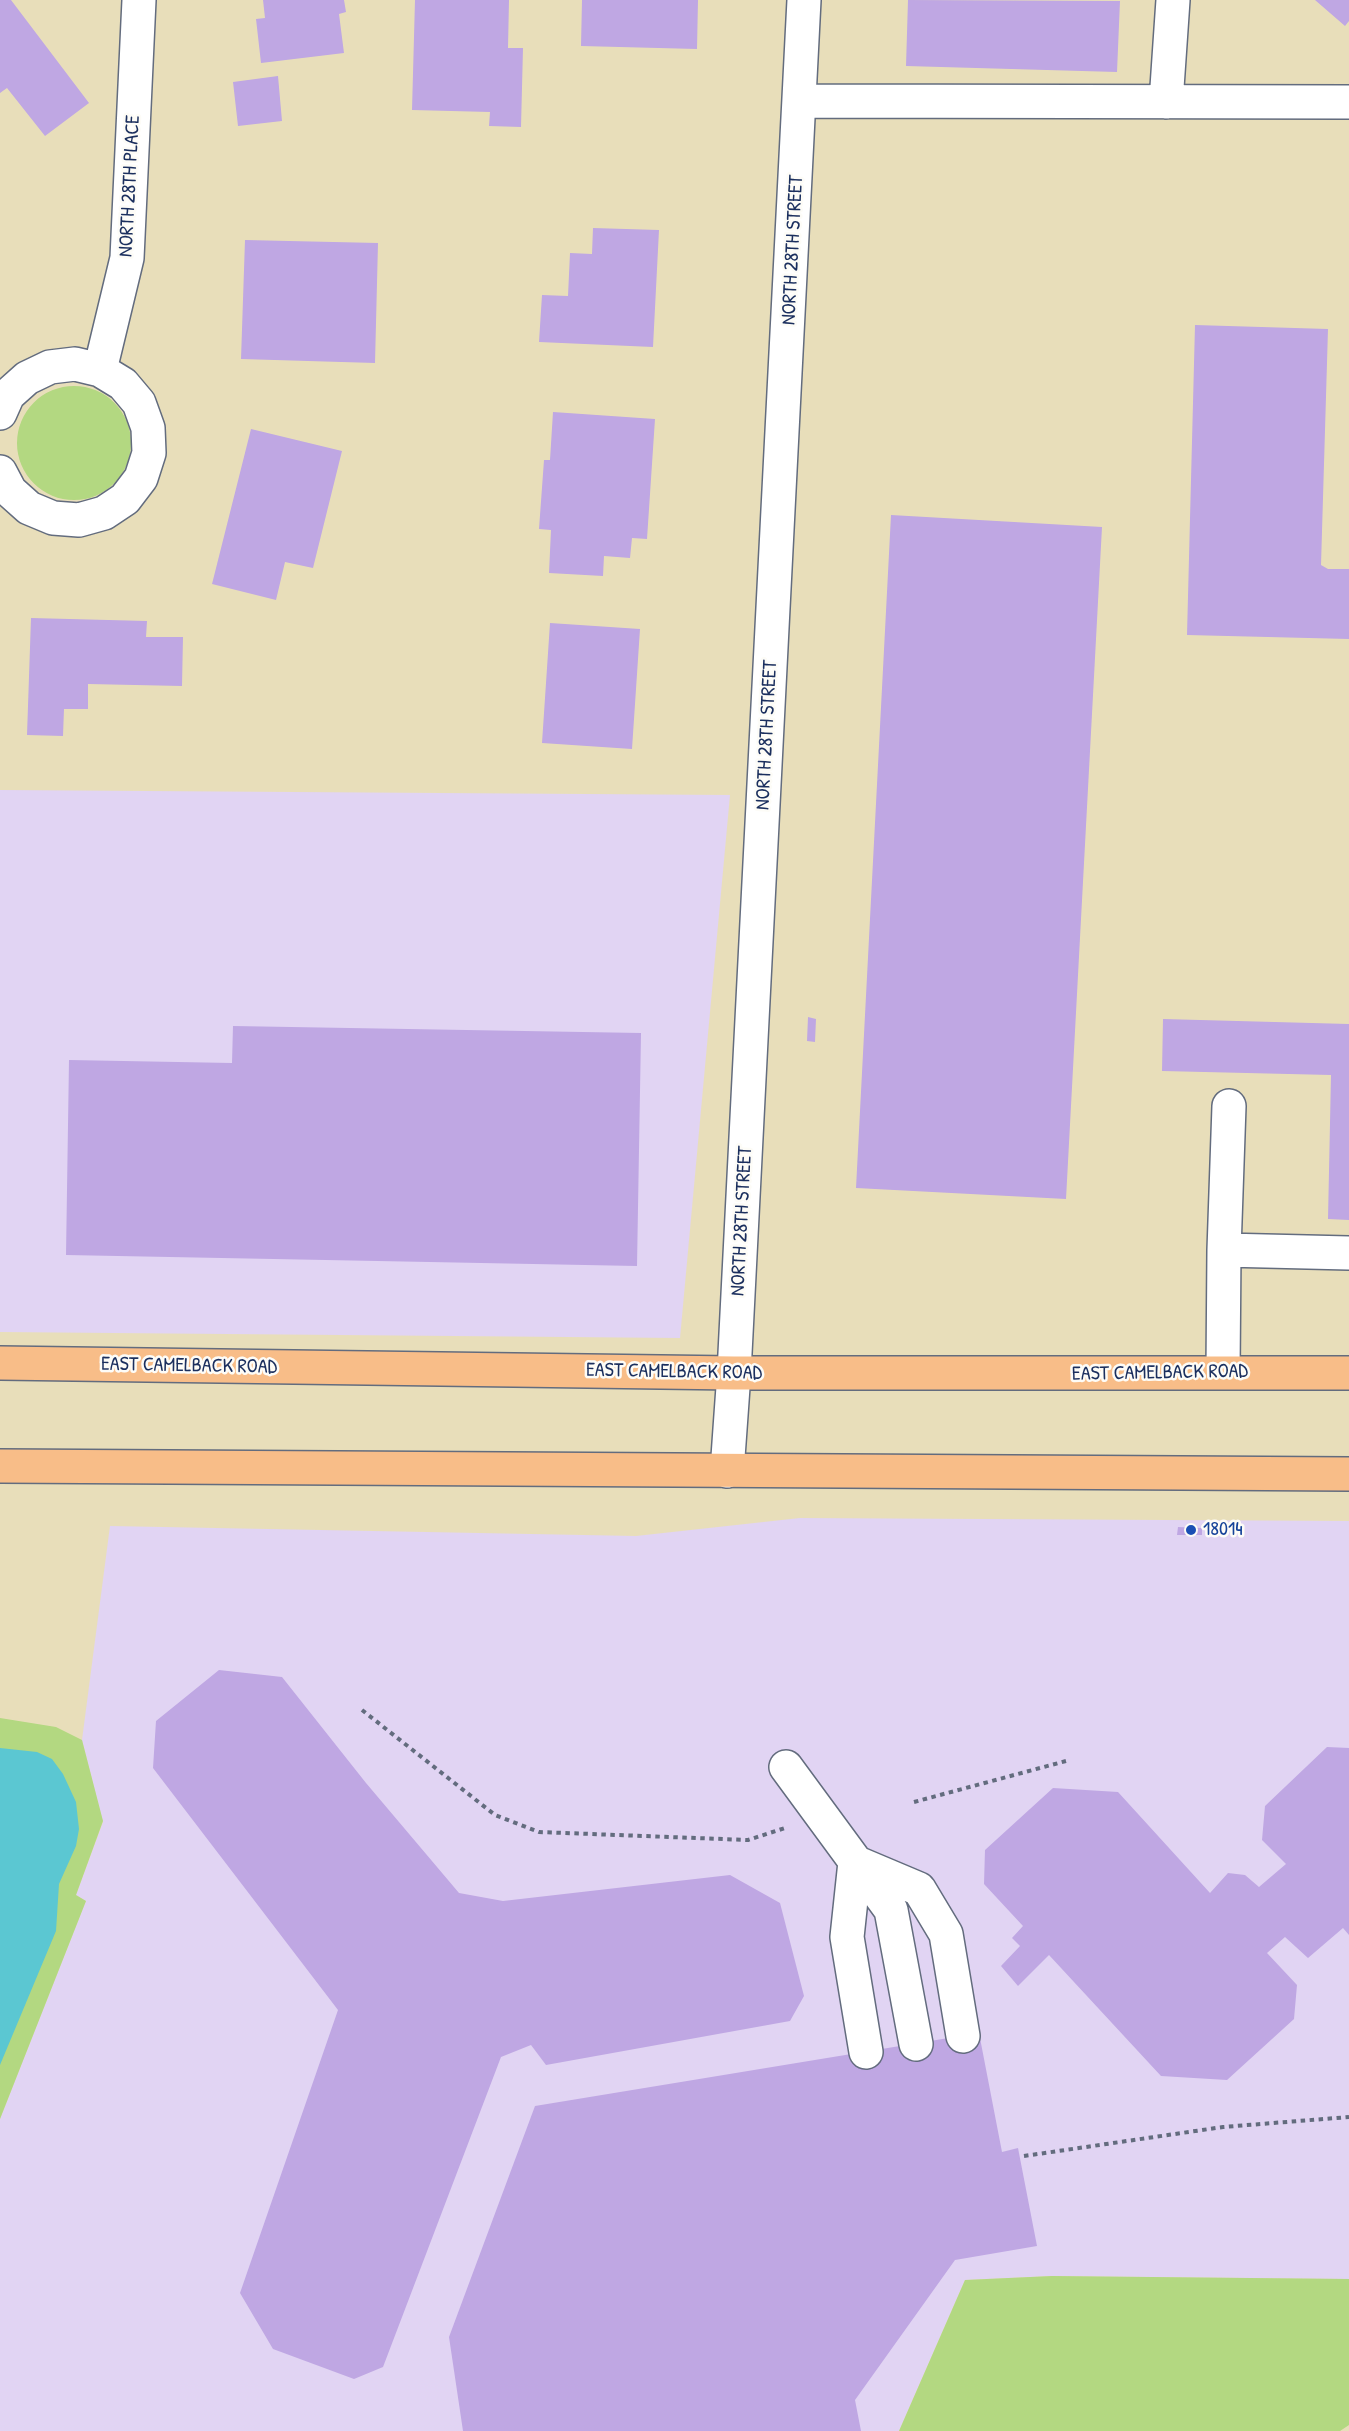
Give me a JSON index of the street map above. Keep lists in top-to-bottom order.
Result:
{
  "streets": {
    "main road": ["EAST CAMELBACK ROAD"],
    "street": ["NORTH 28TH PLACE", "NORTH 28TH STREET"]
  },
  "crossings": [
    ["NORTH 28TH STREET", "EAST CAMELBACK ROAD"]
  ],
  "places": ["18014"]
}
